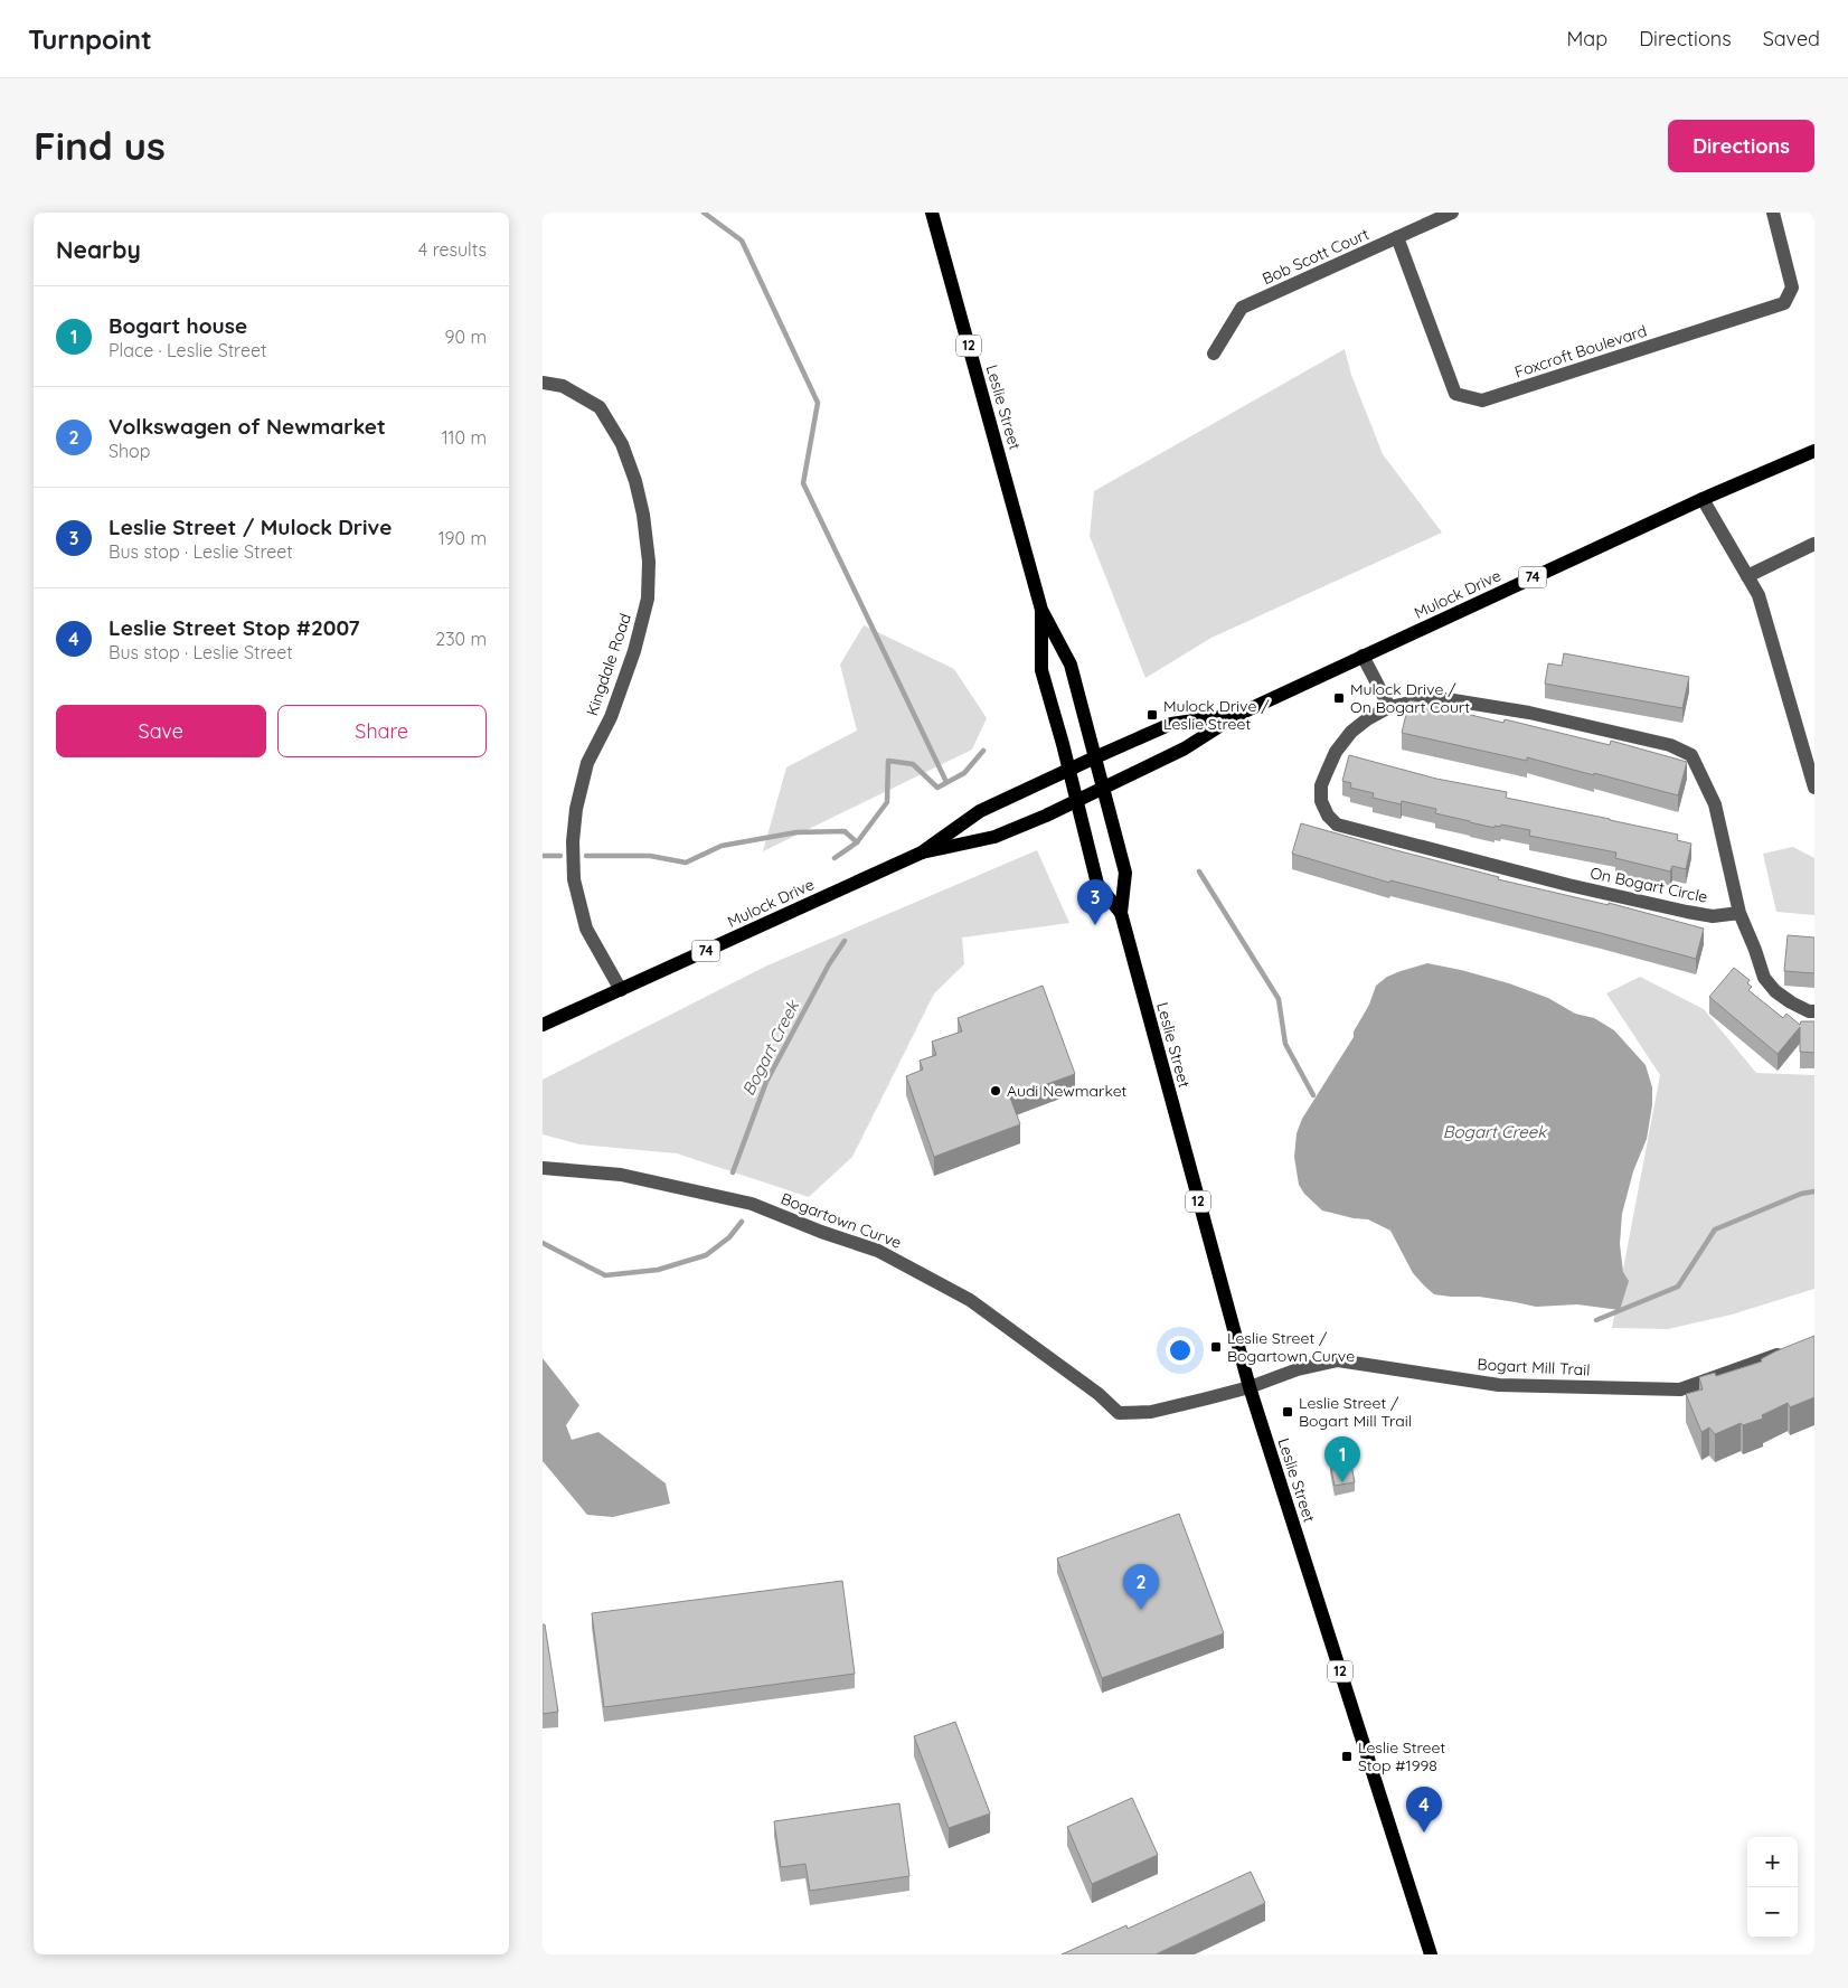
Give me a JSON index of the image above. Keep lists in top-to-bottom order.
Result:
{
  "streets": {
    "main road": [
      "12",
      "Leslie Street",
      "74",
      "Mulock Drive"
    ],
    "street": [
      "Bob Scott Court",
      "Foxcroft Boulevard",
      "Kingdale Road",
      "On Bogart Circle",
      "Bogartown Curve",
      "Bogart Mill Trail"
    ]
  },
  "crossings": [
    ["Bob Scott Court", "Foxcroft Boulevard"],
    ["Leslie Street", "Mulock Drive"],
    ["Leslie Street", "Bogartown Curve"],
    ["Leslie Street", "Bogart Mill Trail"],
    ["Mulock Drive", "Kingdale Road"],
    ["Bogartown Curve", "Bogart Mill Trail"]
  ],
  "water": ["Bogart Creek"],
  "places": {
    "transit": [
      "Mulock Drive / On Bogart Court",
      "Mulock Drive / Leslie Street",
      "Leslie Street / Bogartown Curve",
      "Leslie Street / Bogart Mill Trail",
      "Leslie Street Stop #1998"
    ],
    "other": ["Audi Newmarket"]
  },
  "page": {
    "header": "Turnpoint",
    "nav": ["Map", "Directions", "Saved"],
    "buttons": [
      "Directions",
      ["Save", "Share"]
    ],
    "title": "Find us",
    "heading": ["Nearby", "4 results"],
    "list": [
      {
        "mark": "1",
        "name": "Bogart house",
        "note": "Place · Leslie Street",
        "value": "90 m"
      },
      {
        "mark": "2",
        "name": "Volkswagen of Newmarket",
        "note": "Shop",
        "value": "110 m"
      },
      {
        "mark": "3",
        "name": "Leslie Street / Mulock Drive",
        "note": "Bus stop · Leslie Street",
        "value": "190 m"
      },
      {
        "mark": "4",
        "name": "Leslie Street Stop #2007",
        "note": "Bus stop · Leslie Street",
        "value": "230 m"
      }
    ],
    "pins": [
      "3",
      "1",
      "2",
      "4"
    ],
    "map_buttons": ["+", "−"]
  }
}
